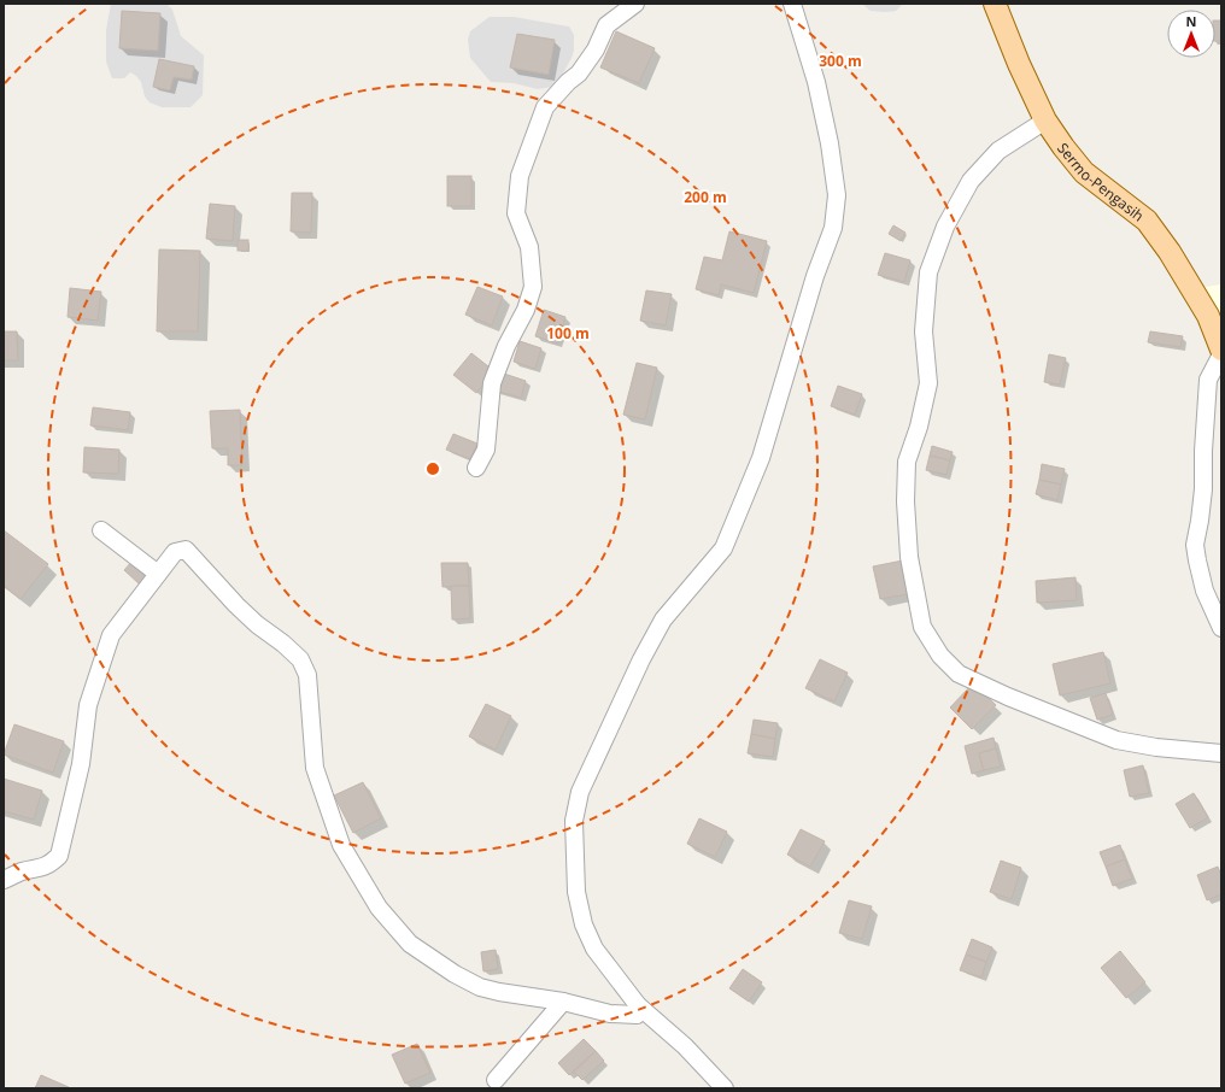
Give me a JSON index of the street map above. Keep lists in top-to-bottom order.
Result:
{
  "streets": {
    "main road": ["Sermo-Pengasih"]
  },
  "north": "top",
  "rings": ["300 m", "200 m", "100 m"]
}
